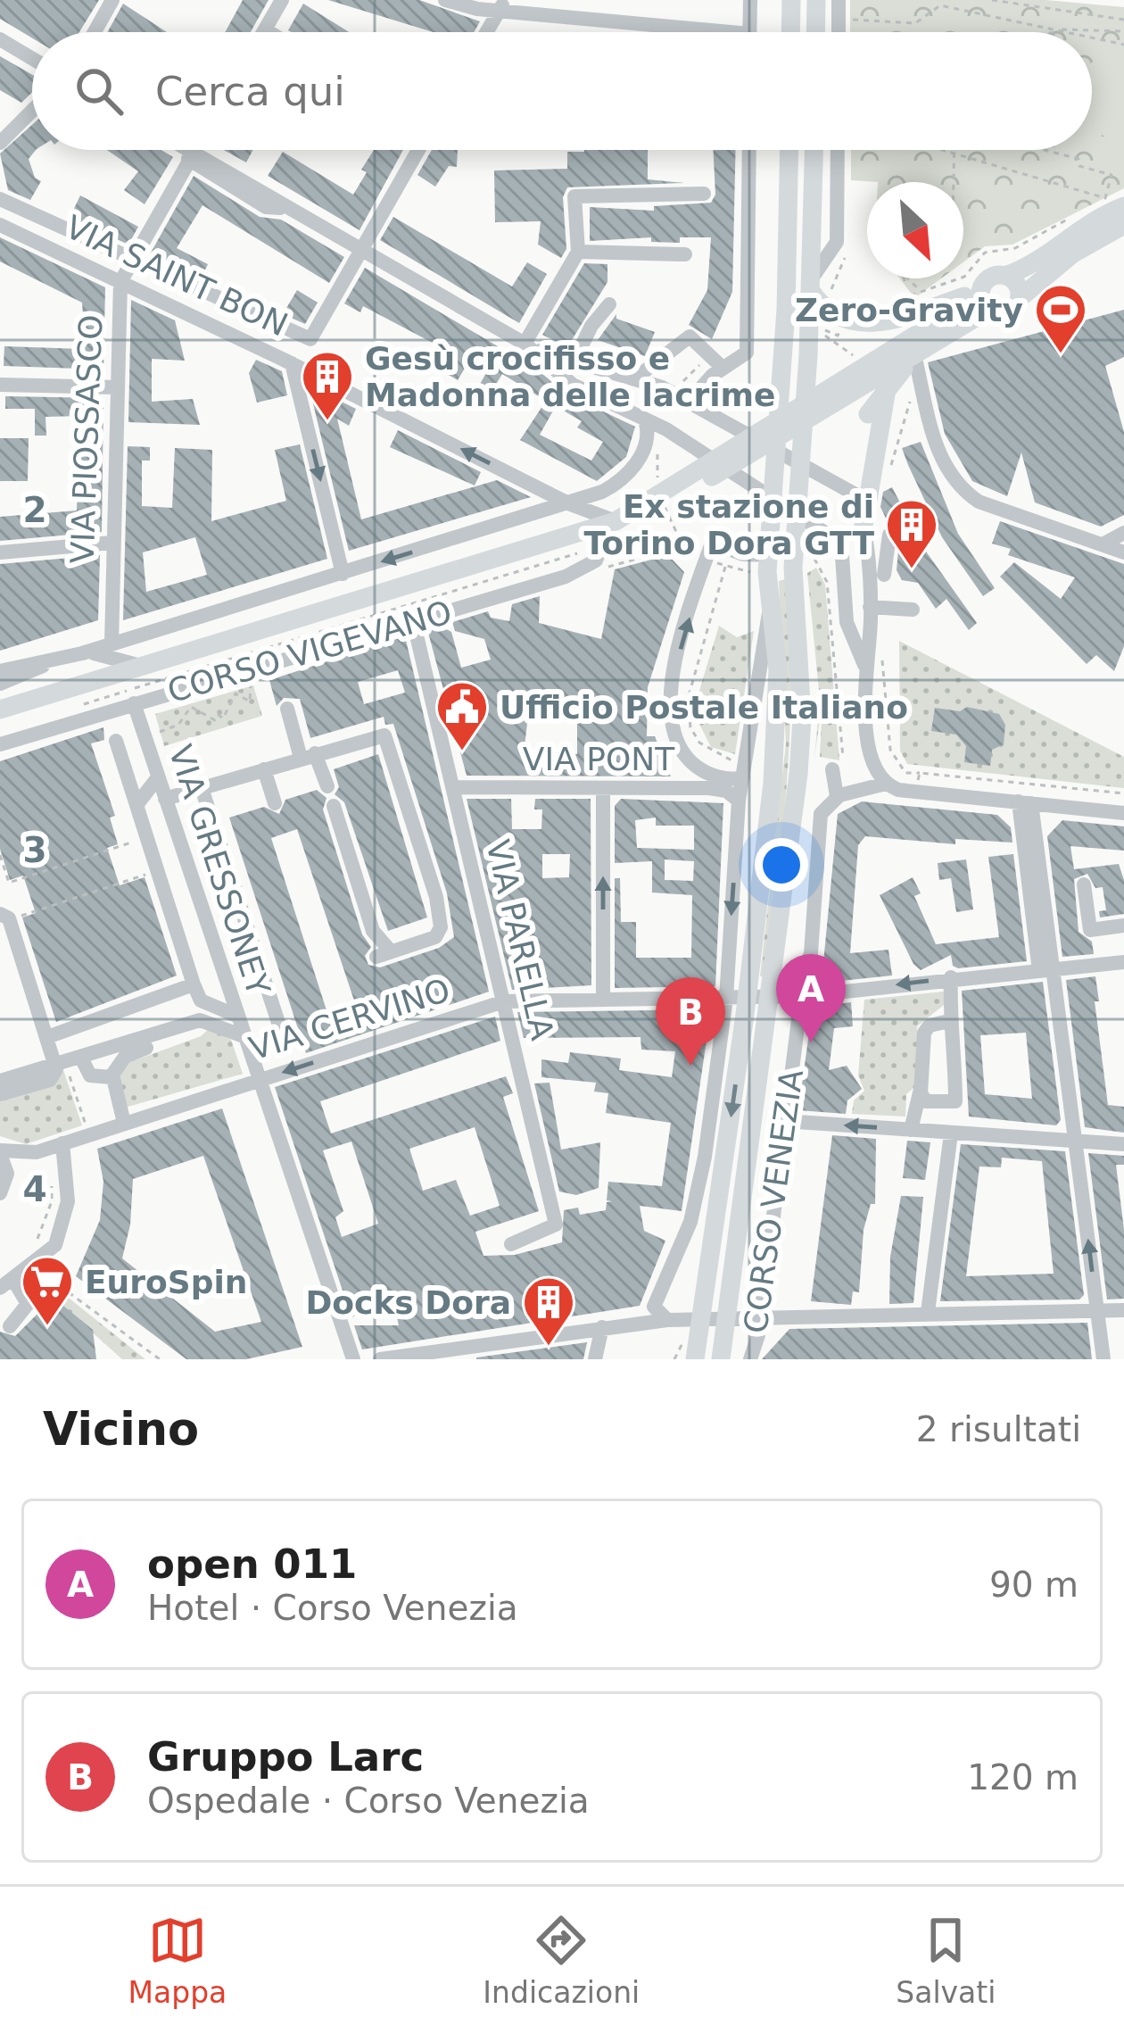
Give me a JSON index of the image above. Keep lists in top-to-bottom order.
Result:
{
  "streets": {
    "main road": ["CORSO VIGEVANO", "CORSO VENEZIA"],
    "street": [
      "VIA SAINT BON",
      "VIA PIOSSASCO",
      "VIA PONT",
      "VIA GRESSONEY",
      "VIA PARELLA",
      "VIA CERVINO"
    ]
  },
  "crossings": [
    ["VIA SAINT BON", "VIA PIOSSASCO"],
    ["VIA SAINT BON", "CORSO VIGEVANO"],
    ["VIA PIOSSASCO", "CORSO VIGEVANO"],
    ["CORSO VIGEVANO", "VIA GRESSONEY"],
    ["CORSO VIGEVANO", "VIA PARELLA"],
    ["CORSO VIGEVANO", "CORSO VENEZIA"],
    ["VIA PONT", "VIA PARELLA"],
    ["VIA PONT", "CORSO VENEZIA"],
    ["VIA GRESSONEY", "VIA CERVINO"],
    ["VIA PARELLA", "VIA CERVINO"],
    ["VIA CERVINO", "CORSO VENEZIA"]
  ],
  "one_way": ["VIA CERVINO"],
  "places": {
    "sports": ["Zero-Gravity"],
    "building": ["Gesù crocifisso e Madonna delle lacrime", "Ex stazione di Torino Dora GTT", "Docks Dora"],
    "public building": ["Ufficio Postale Italiano"],
    "supermarket": ["EuroSpin"]
  },
  "north": "bottom right",
  "page": {
    "search": "Cerca qui",
    "pins": ["A", "B"],
    "heading": ["Vicino", "2 risultati"],
    "list": [
      {
        "mark": "A",
        "name": "open 011",
        "note": "Hotel · Corso Venezia",
        "value": "90 m"
      },
      {
        "mark": "B",
        "name": "Gruppo Larc",
        "note": "Ospedale · Corso Venezia",
        "value": "120 m"
      }
    ],
    "nav": ["Mappa", "Indicazioni", "Salvati"]
  },
  "grid": {
    "rows": ["2", "3", "4"]
  }
}
